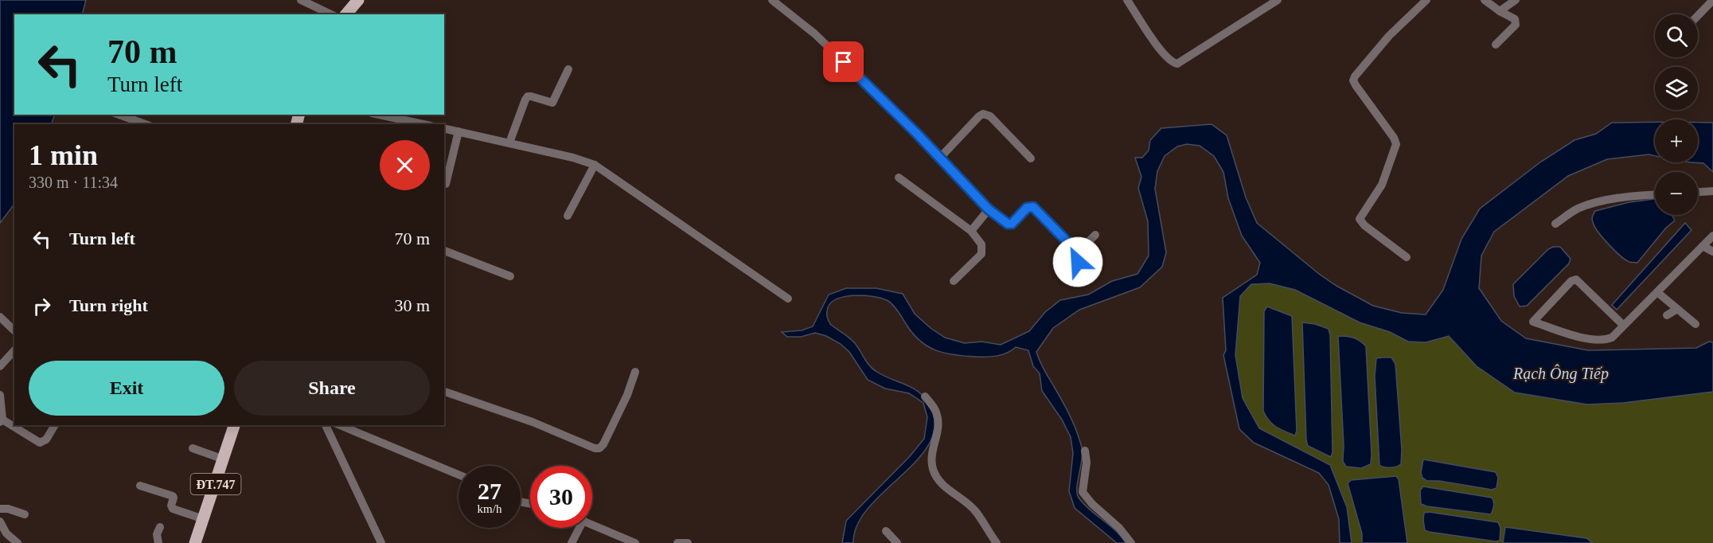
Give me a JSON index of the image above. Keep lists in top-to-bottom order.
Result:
{
  "streets": {
    "main road": ["ĐT.747"]
  },
  "water": ["Rạch Ông Tiếp"],
  "page": {
    "map_buttons": ["+", "−"],
    "turn": ["70 m", "Turn left"],
    "heading": ["1 min", "330 m · 11:34"],
    "list": [
      {
        "name": "Turn left",
        "value": "70 m"
      },
      {
        "name": "Turn right",
        "value": "30 m"
      }
    ],
    "buttons": ["Exit", "Share"],
    "speed": "27 km/h",
    "limit": "30"
  }
}
